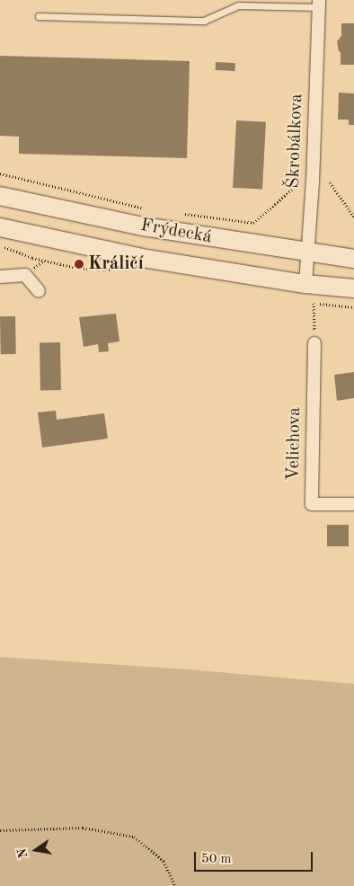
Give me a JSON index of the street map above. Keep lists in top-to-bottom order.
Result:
{
  "streets": {
    "main road": ["Frýdecká"],
    "street": ["Škrobálkova", "Velichova"]
  },
  "crossings": [
    ["Škrobálkova", "Frýdecká"]
  ],
  "places": ["Králičí"],
  "scale_bar": "50 m",
  "north": "left"
}
